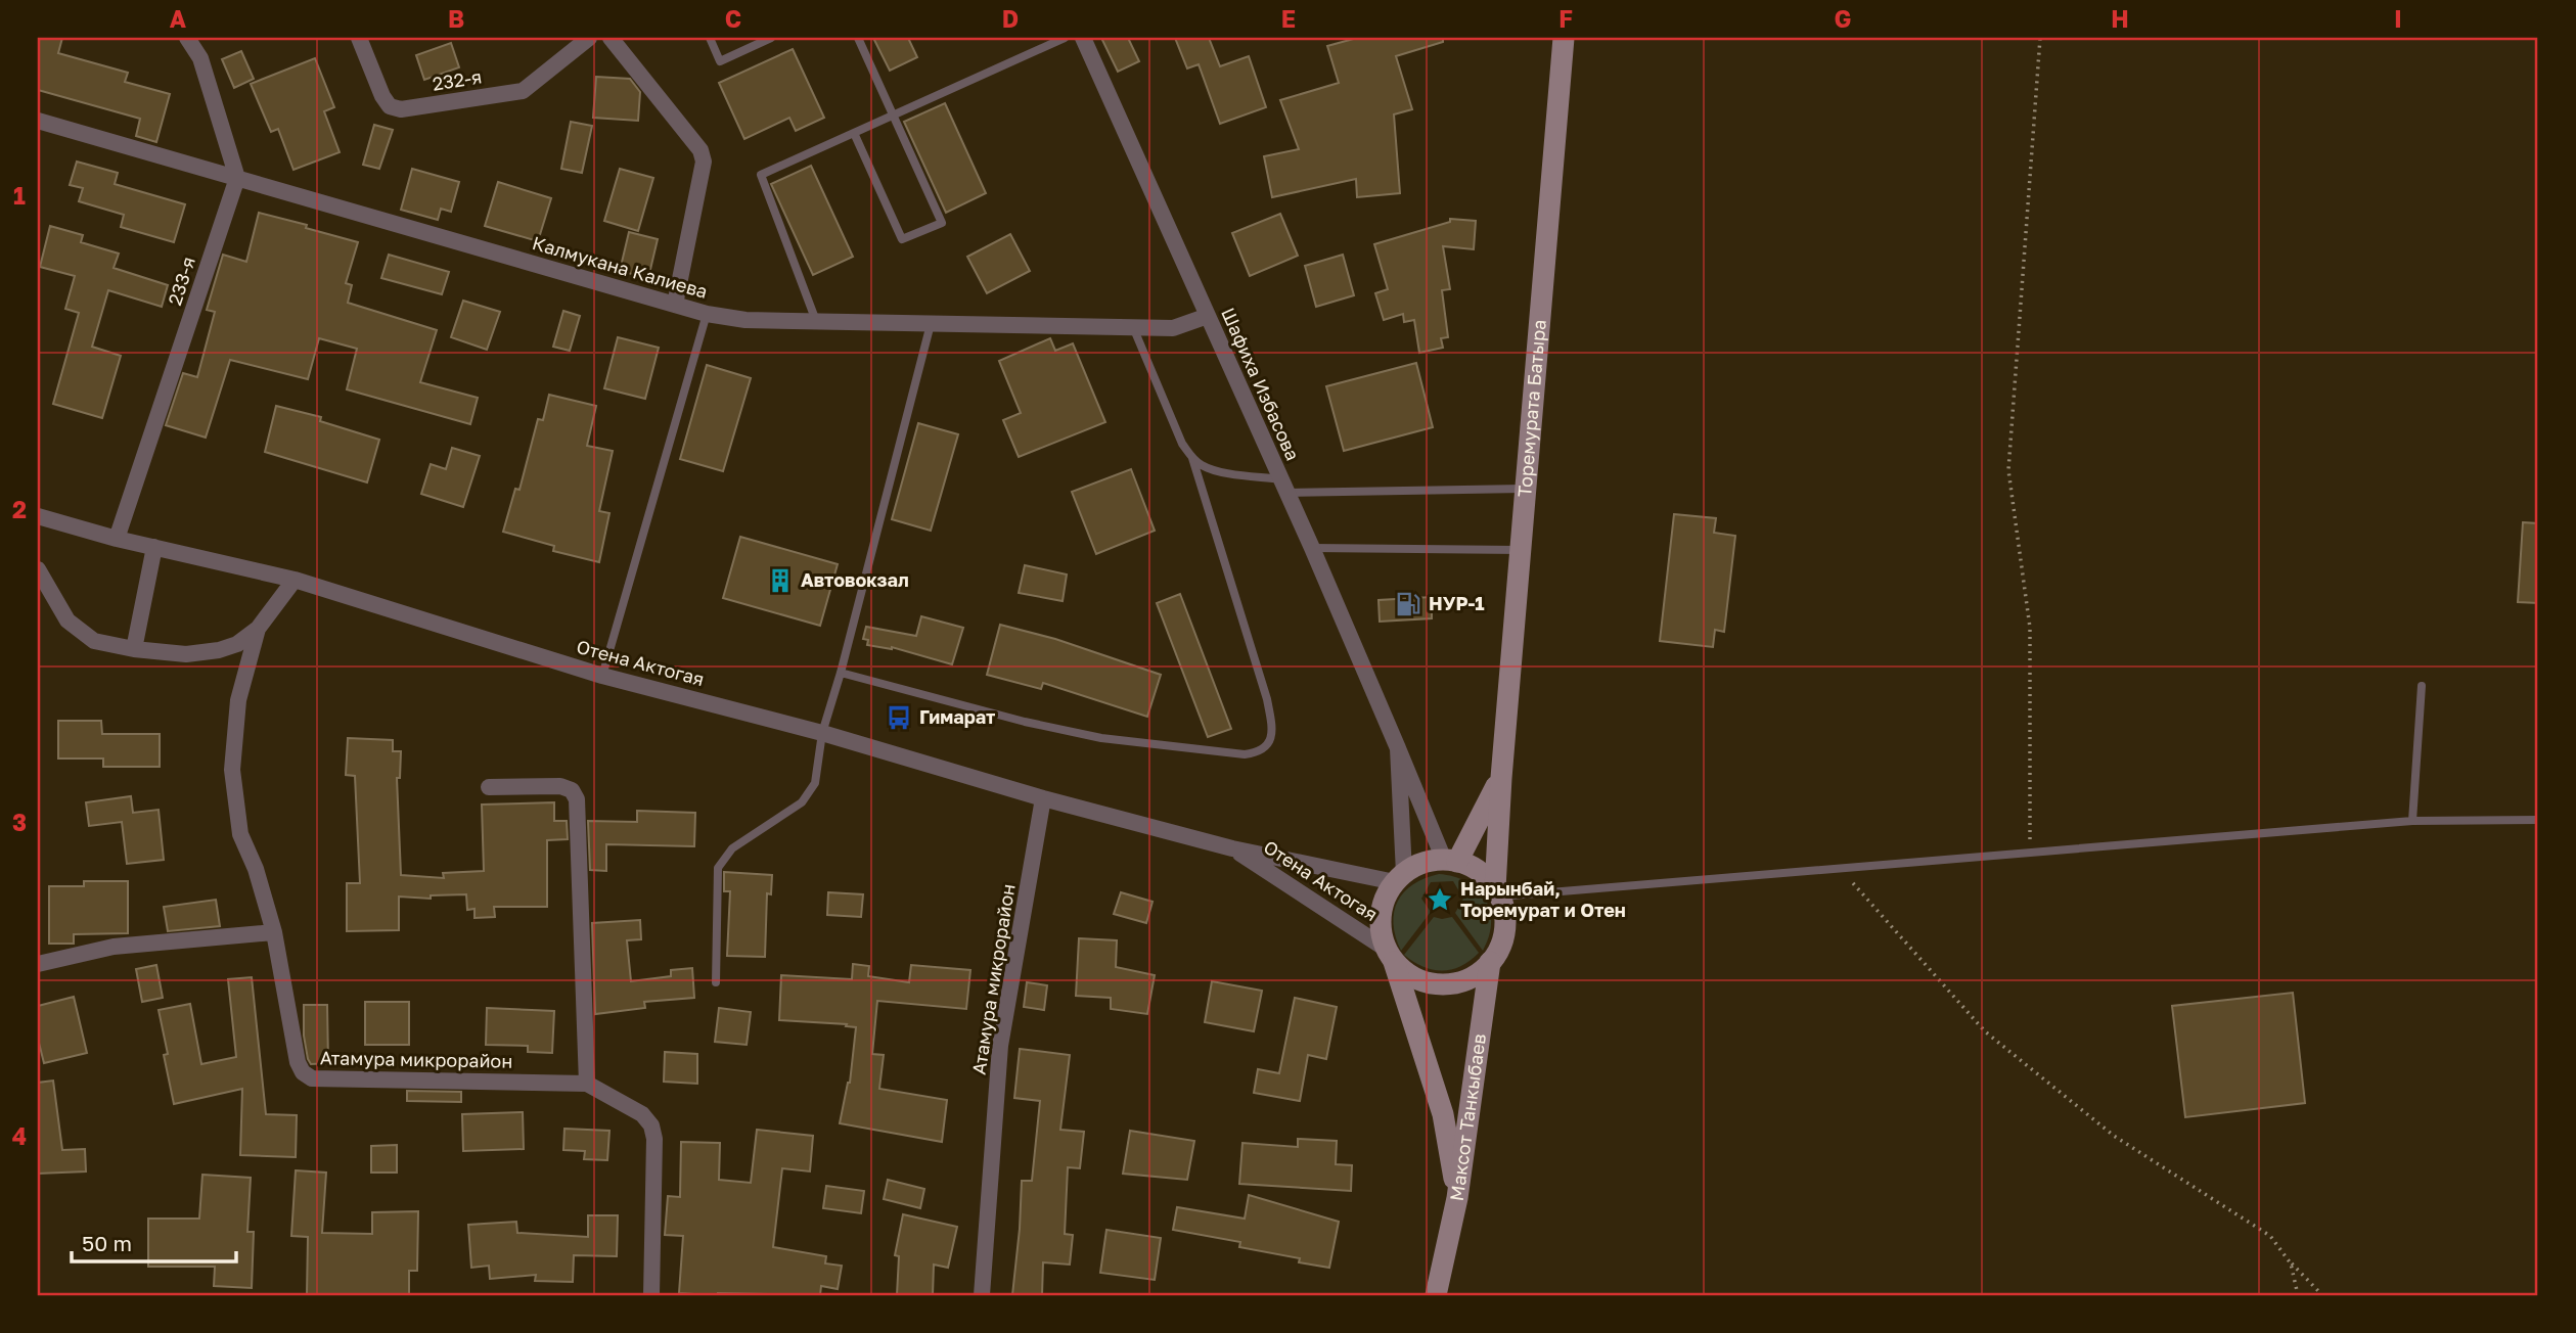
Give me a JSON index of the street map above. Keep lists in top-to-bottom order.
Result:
{
  "streets": {
    "street": [
      "232-я",
      "Калмукана Калиева",
      "233-я",
      "Шафиха Избасова",
      "Торемурата Батыра",
      "Отена Актогая",
      "Атамура микрорайон",
      "Максот Танкыбаев"
    ]
  },
  "crossings": [
    ["Калмукана Калиева", "233-я"],
    ["Калмукана Калиева", "Шафиха Избасова"],
    ["233-я", "Отена Актогая"],
    ["Шафиха Избасова", "Торемурата Батыра"],
    ["Шафиха Избасова", "Отена Актогая"],
    ["Шафиха Избасова", "Максот Танкыбаев"],
    ["Торемурата Батыра", "Отена Актогая"],
    ["Торемурата Батыра", "Максот Танкыбаев"],
    ["Отена Актогая", "Атамура микрорайон"],
    ["Отена Актогая", "Максот Танкыбаев"]
  ],
  "places": {
    "building": ["Автовокзал"],
    "fuel station": ["НУР-1"],
    "bus stop": ["Гимарат"],
    "place": ["Нарынбай, Торемурат и Отен"]
  },
  "scale_bar": "50 m",
  "grid": {
    "columns": [
      "A",
      "B",
      "C",
      "D",
      "E",
      "F",
      "G",
      "H",
      "I"
    ],
    "rows": [
      "1",
      "2",
      "3",
      "4"
    ]
  }
}
